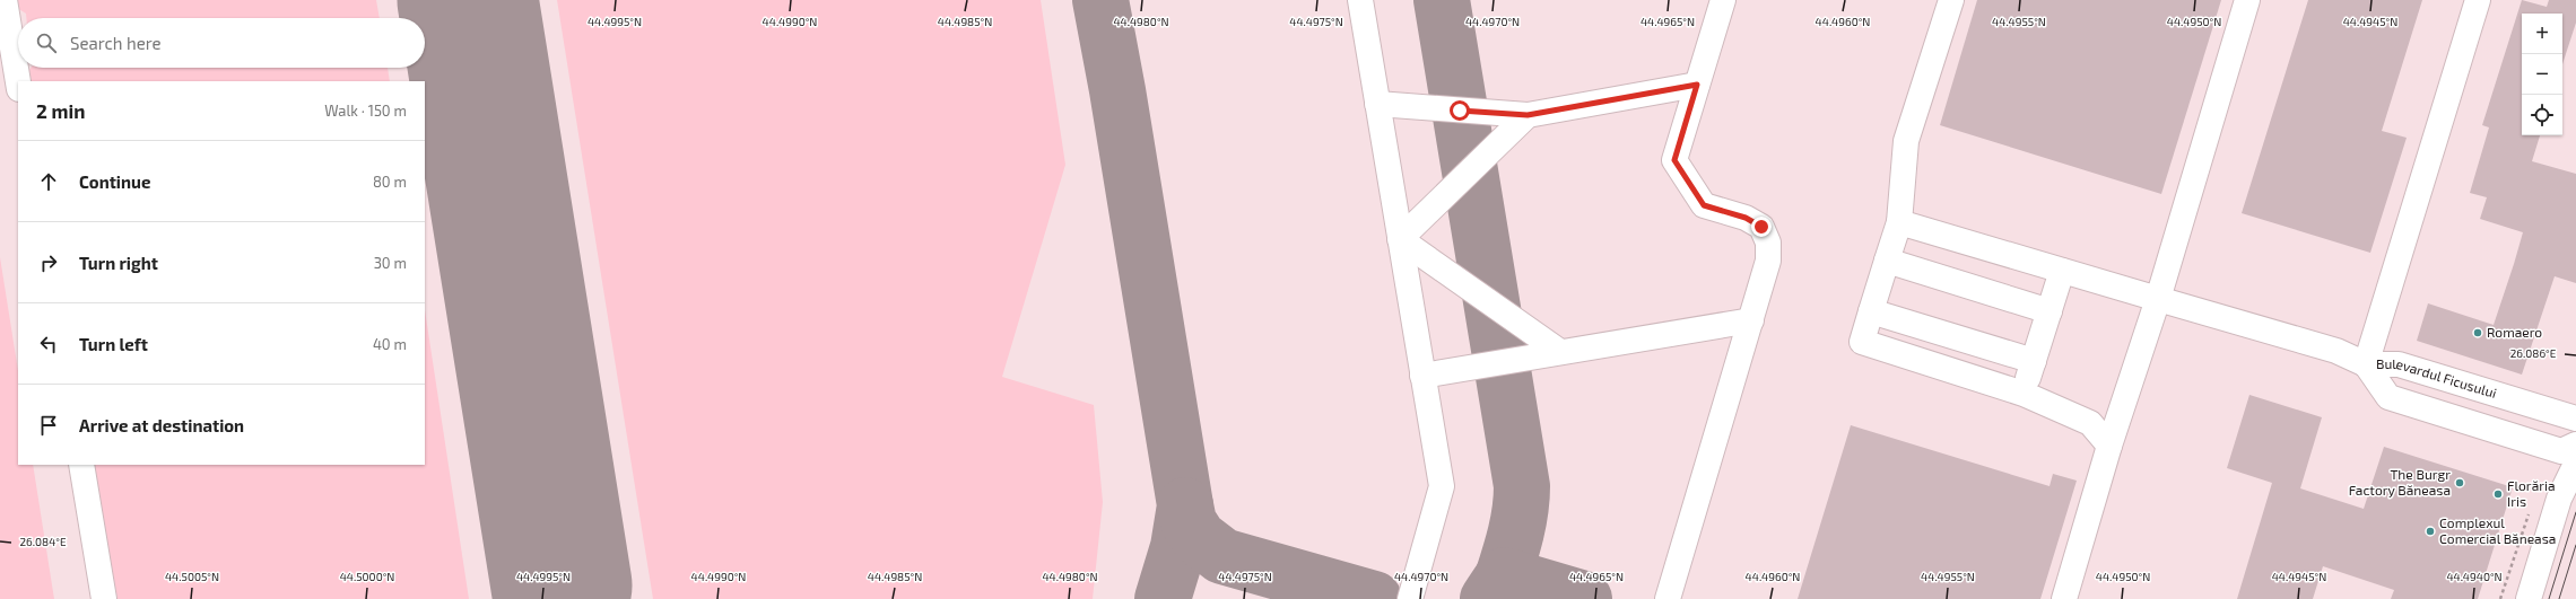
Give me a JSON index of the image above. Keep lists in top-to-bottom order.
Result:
{
  "streets": {
    "street": ["Bulevardul Ficusului"]
  },
  "places": [
    "Romaero",
    "The Burgr Factory Băneasa",
    "Florăria Iris",
    "Complexul Comercial Băneasa"
  ],
  "page": {
    "map_buttons": ["+", "−"],
    "search": "Search here",
    "heading": ["2 min", "Walk · 150 m"],
    "list": [
      ["Continue", "80 m"],
      ["Turn right", "30 m"],
      ["Turn left", "40 m"],
      "Arrive at destination"
    ]
  },
  "coordinates": [
    "44.4995°N",
    "44.4990°N",
    "44.4985°N",
    "44.4980°N",
    "44.4975°N",
    "44.4970°N",
    "44.4965°N",
    "44.4960°N",
    "44.4955°N",
    "44.4950°N",
    "44.4945°N",
    "26.086°E",
    "26.084°E",
    "44.5005°N",
    "44.5000°N",
    "44.4940°N"
  ]
}
